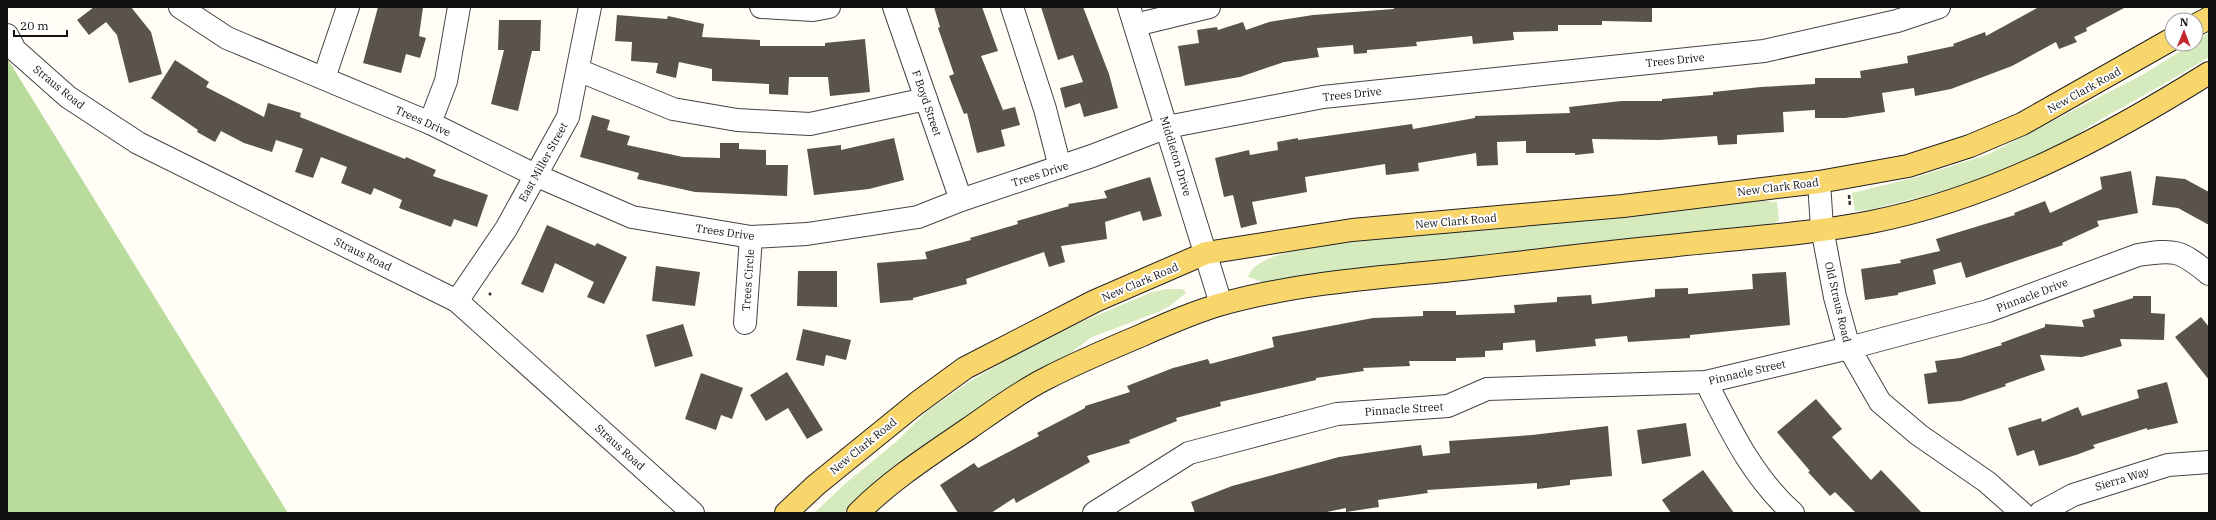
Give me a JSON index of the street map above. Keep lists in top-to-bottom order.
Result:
{
  "streets": {
    "main road": ["New Clark Road"],
    "street": [
      "Trees Drive",
      "Straus Road",
      "F Boyd Street",
      "Middleton Drive",
      "East Miller Street",
      "Trees Circle",
      "Pinnacle Drive",
      "Old Straus Road",
      "Pinnacle Street",
      "Sierra Way"
    ]
  },
  "crossings": [
    ["Trees Drive", "F Boyd Street"],
    ["Trees Drive", "Middleton Drive"],
    ["Trees Drive", "East Miller Street"],
    ["Trees Drive", "Trees Circle"],
    ["Straus Road", "East Miller Street"],
    ["New Clark Road", "Middleton Drive"],
    ["New Clark Road", "Old Straus Road"],
    ["Pinnacle Drive", "Old Straus Road"],
    ["Pinnacle Drive", "Pinnacle Street"],
    ["Old Straus Road", "Pinnacle Street"]
  ],
  "scale_bar": "20 m",
  "north": "top"
}
